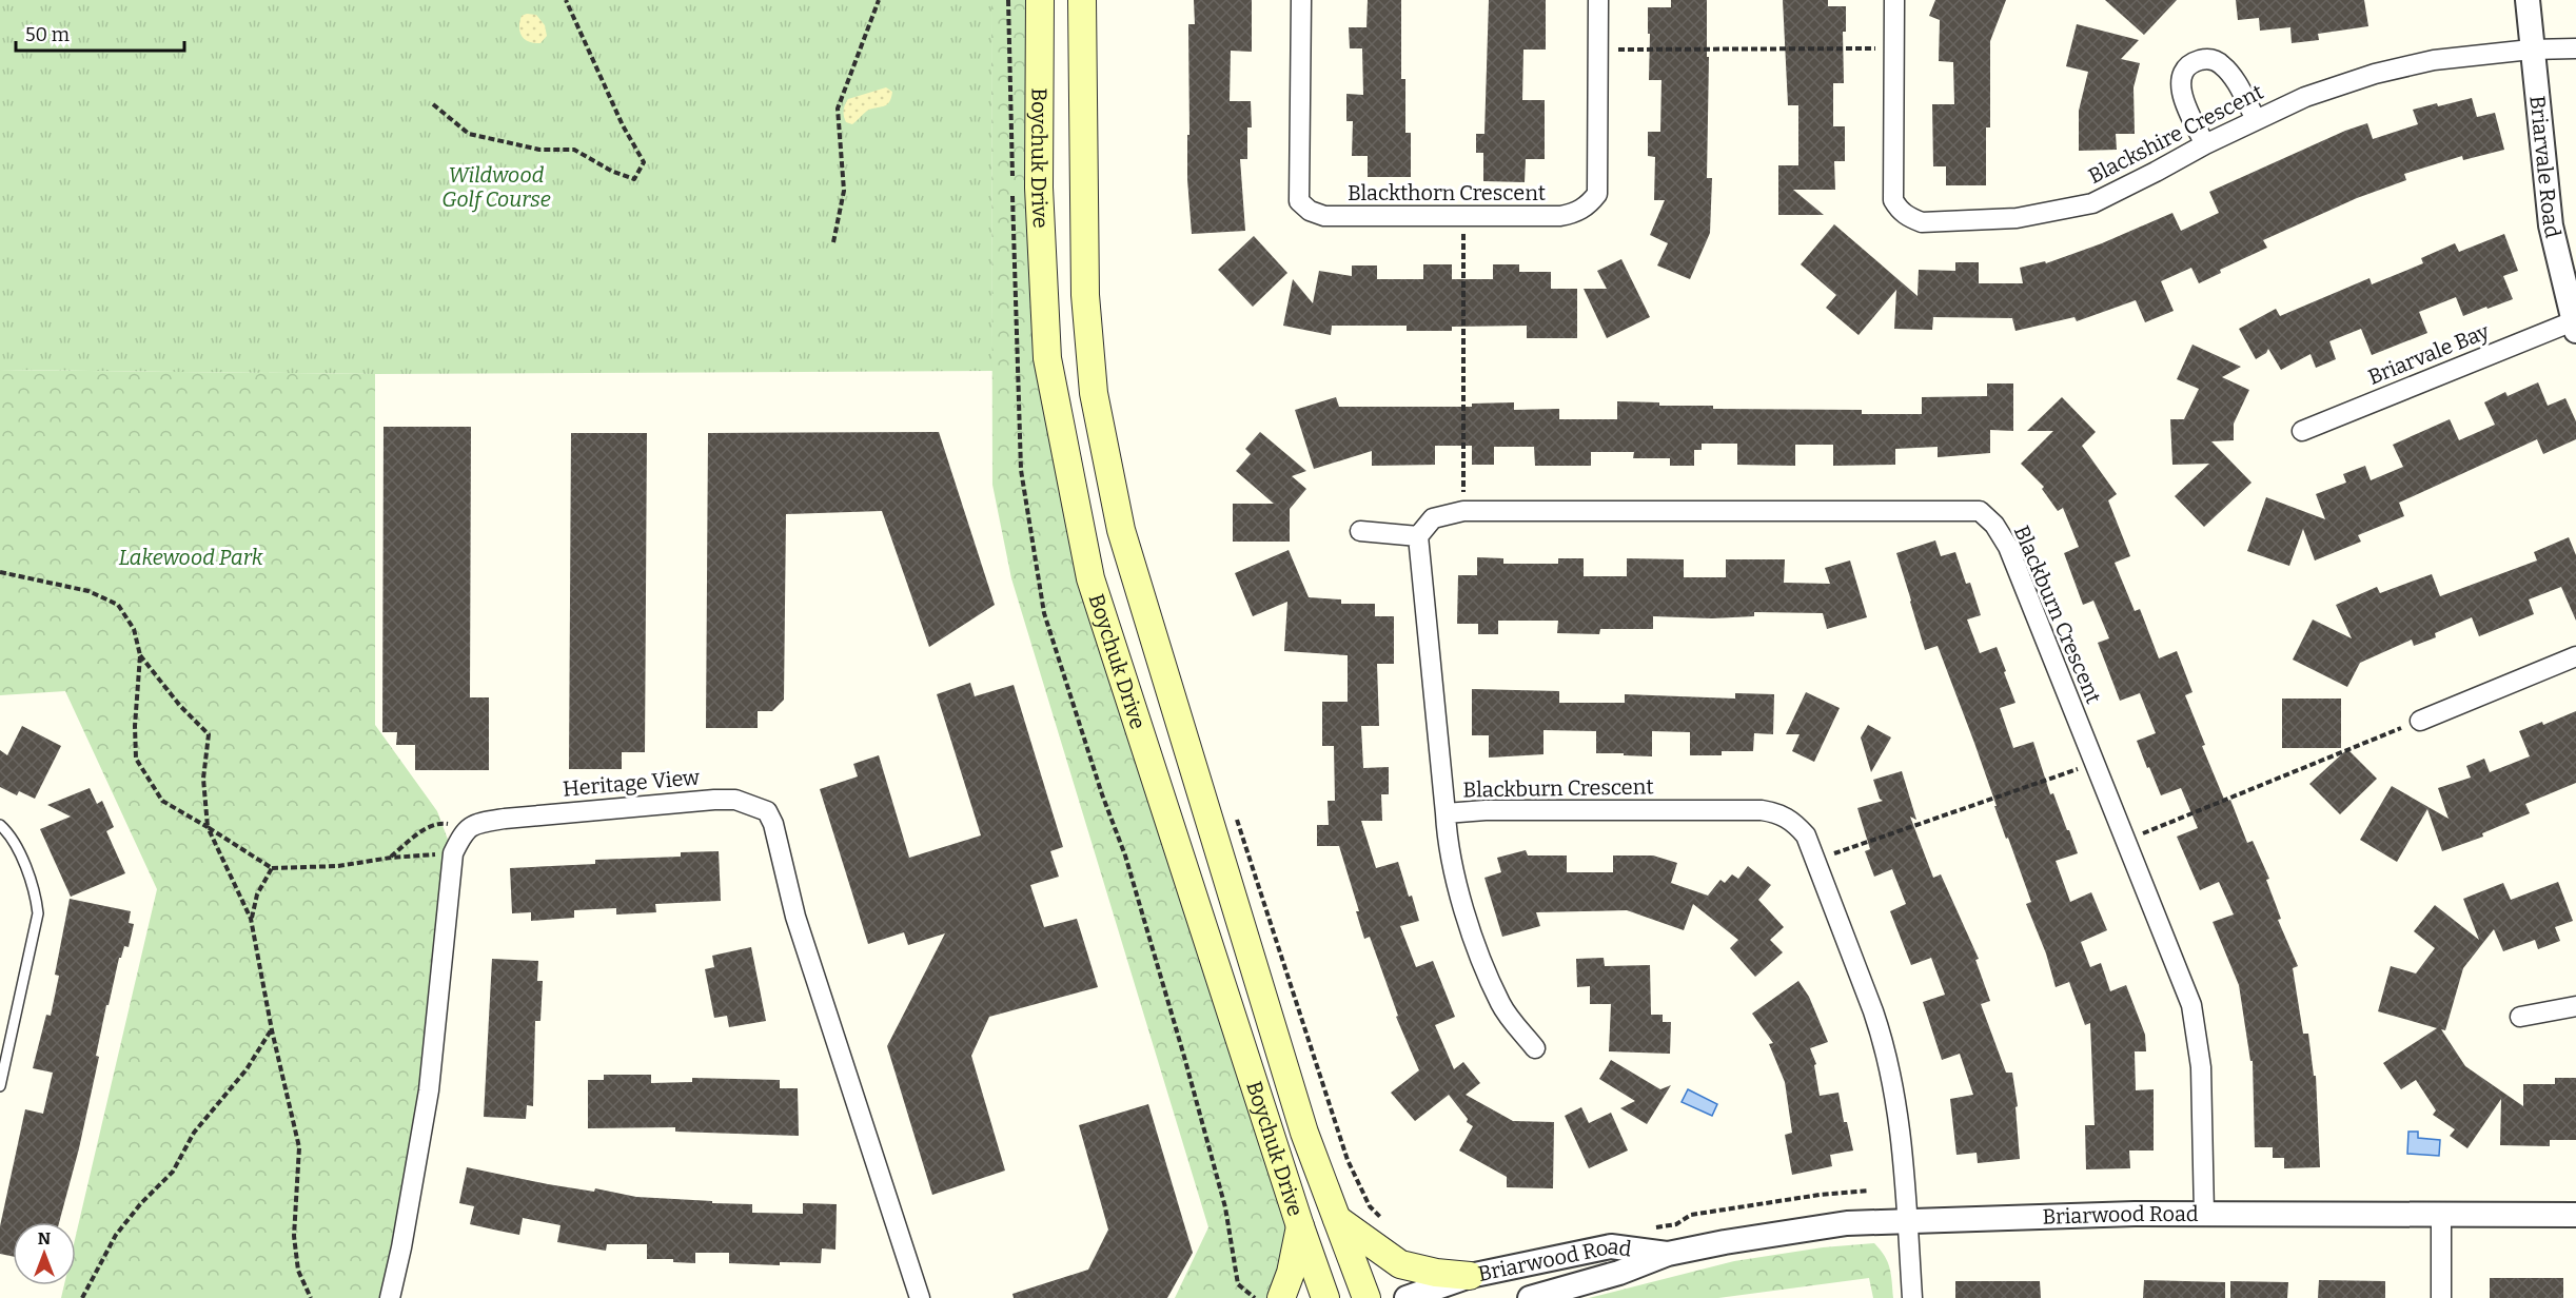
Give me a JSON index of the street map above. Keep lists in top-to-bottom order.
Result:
{
  "streets": {
    "main road": ["Boychuk Drive"],
    "street": [
      "Blackshire Crescent",
      "Briarvale Road",
      "Blackthorn Crescent",
      "Briarvale Bay",
      "Blackburn Crescent",
      "Heritage View",
      "Briarwood Road"
    ]
  },
  "crossings": [
    ["Blackshire Crescent", "Briarvale Road"],
    ["Briarvale Road", "Briarvale Bay"],
    ["Blackburn Crescent", "Briarwood Road"]
  ],
  "parks": ["Wildwood Golf Course", "Lakewood Park"],
  "scale_bar": "50 m",
  "north": "top"
}
